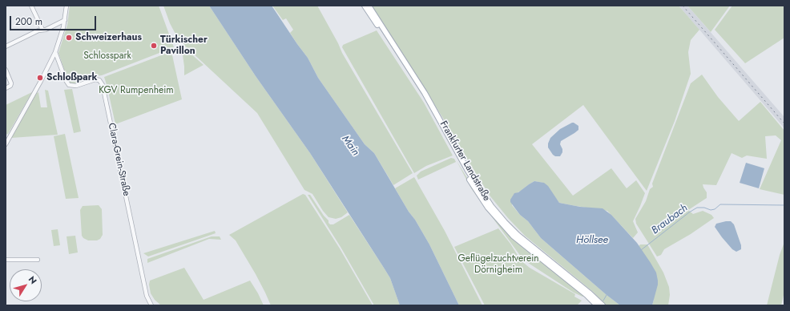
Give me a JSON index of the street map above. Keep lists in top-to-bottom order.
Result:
{
  "streets": {
    "main road": ["Frankfurter Landstraße"],
    "street": ["Clara-Grein-Straße"]
  },
  "water": ["Main", "Braubach", "Höllsee"],
  "parks": ["Schlosspark", "KGV Rumpenheim", "Geflügelzuchtverein Dörnigheim"],
  "places": ["Schweizerhaus", "Türkischer Pavillon", "Schloßpark"],
  "scale_bar": "200 m",
  "north": "top right"
}
